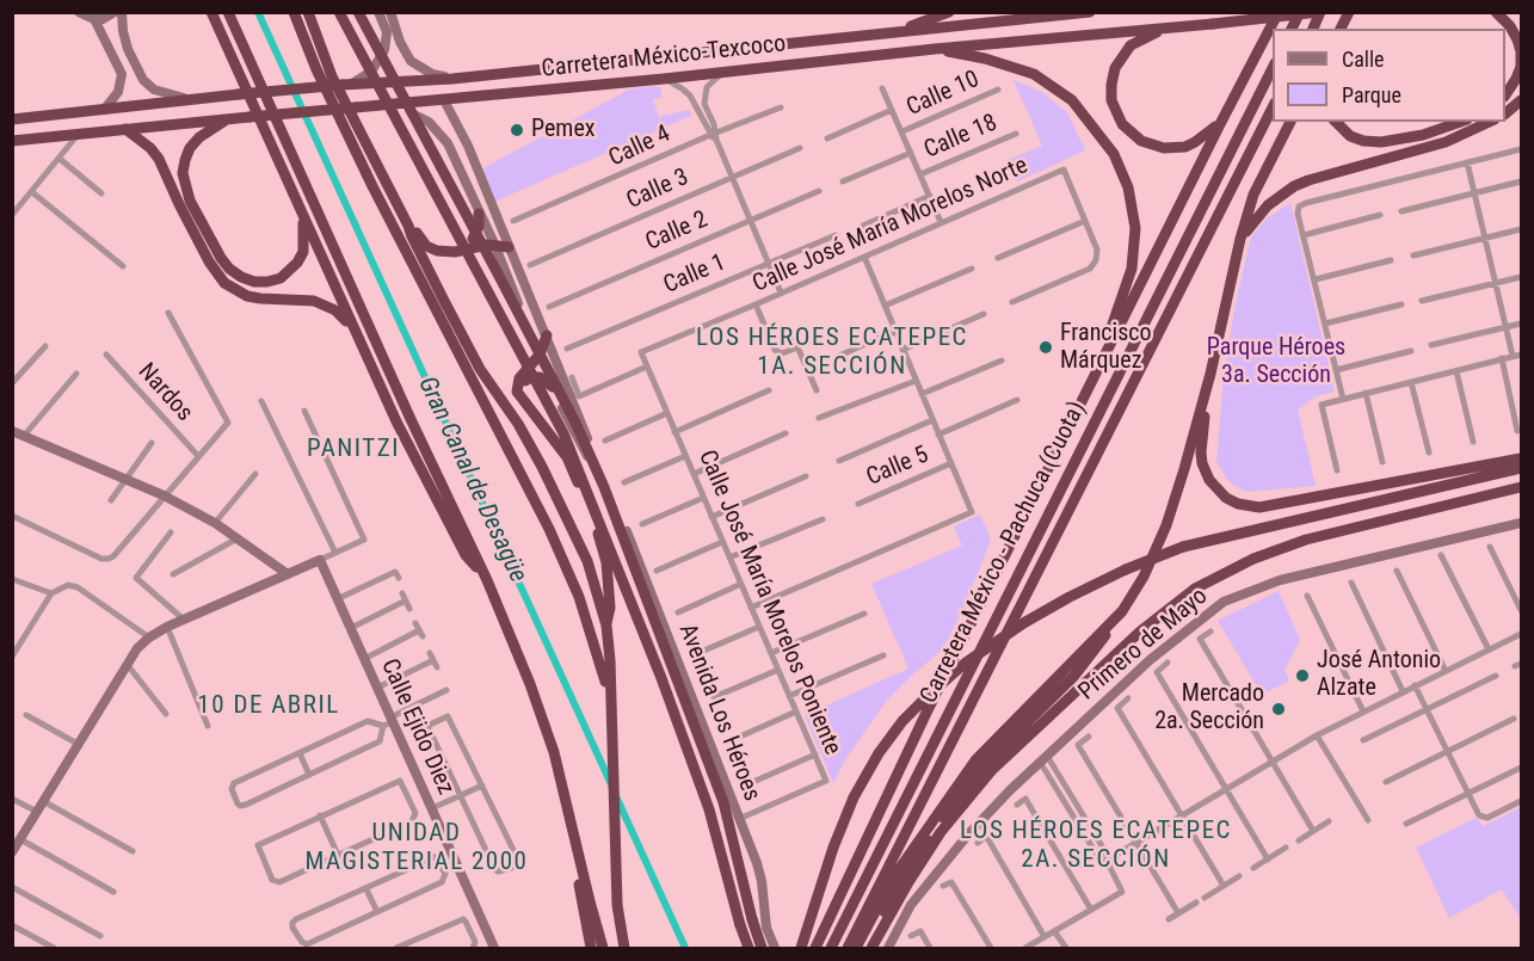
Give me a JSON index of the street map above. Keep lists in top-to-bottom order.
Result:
{
  "streets": {
    "highway": ["Carretera México-Texcoco", "Carretera México - Pachuca (Cuota)"],
    "main road": ["Primero de Mayo", "Avenida Los Héroes", "Calle Ejido Diez"],
    "street": [
      "Calle 10",
      "Calle 18",
      "Calle 4",
      "Calle 3",
      "Calle José María Morelos Norte",
      "Calle 2",
      "Calle 1",
      "Nardos",
      "Calle 5",
      "Calle José María Morelos Poniente"
    ]
  },
  "crossings": [
    ["Carretera México-Texcoco", "Avenida Los Héroes"],
    ["Calle José María Morelos Norte", "Calle José María Morelos Poniente"],
    ["Calle José María Morelos Poniente", "Avenida Los Héroes"]
  ],
  "districts": [
    "LOS HÉROES ECATEPEC 1A. SECCIÓN",
    "PANITZI",
    "10 DE ABRIL",
    "LOS HÉROES ECATEPEC 2A. SECCIÓN",
    "UNIDAD MAGISTERIAL 2000"
  ],
  "water": ["Gran Canal de Desagüe"],
  "parks": ["Parque Héroes 3a. Sección"],
  "places": [
    "Pemex",
    "Francisco Márquez",
    "José Antonio Alzate",
    "Mercado 2a. Sección"
  ],
  "legend": ["Calle", "Parque"]
}
